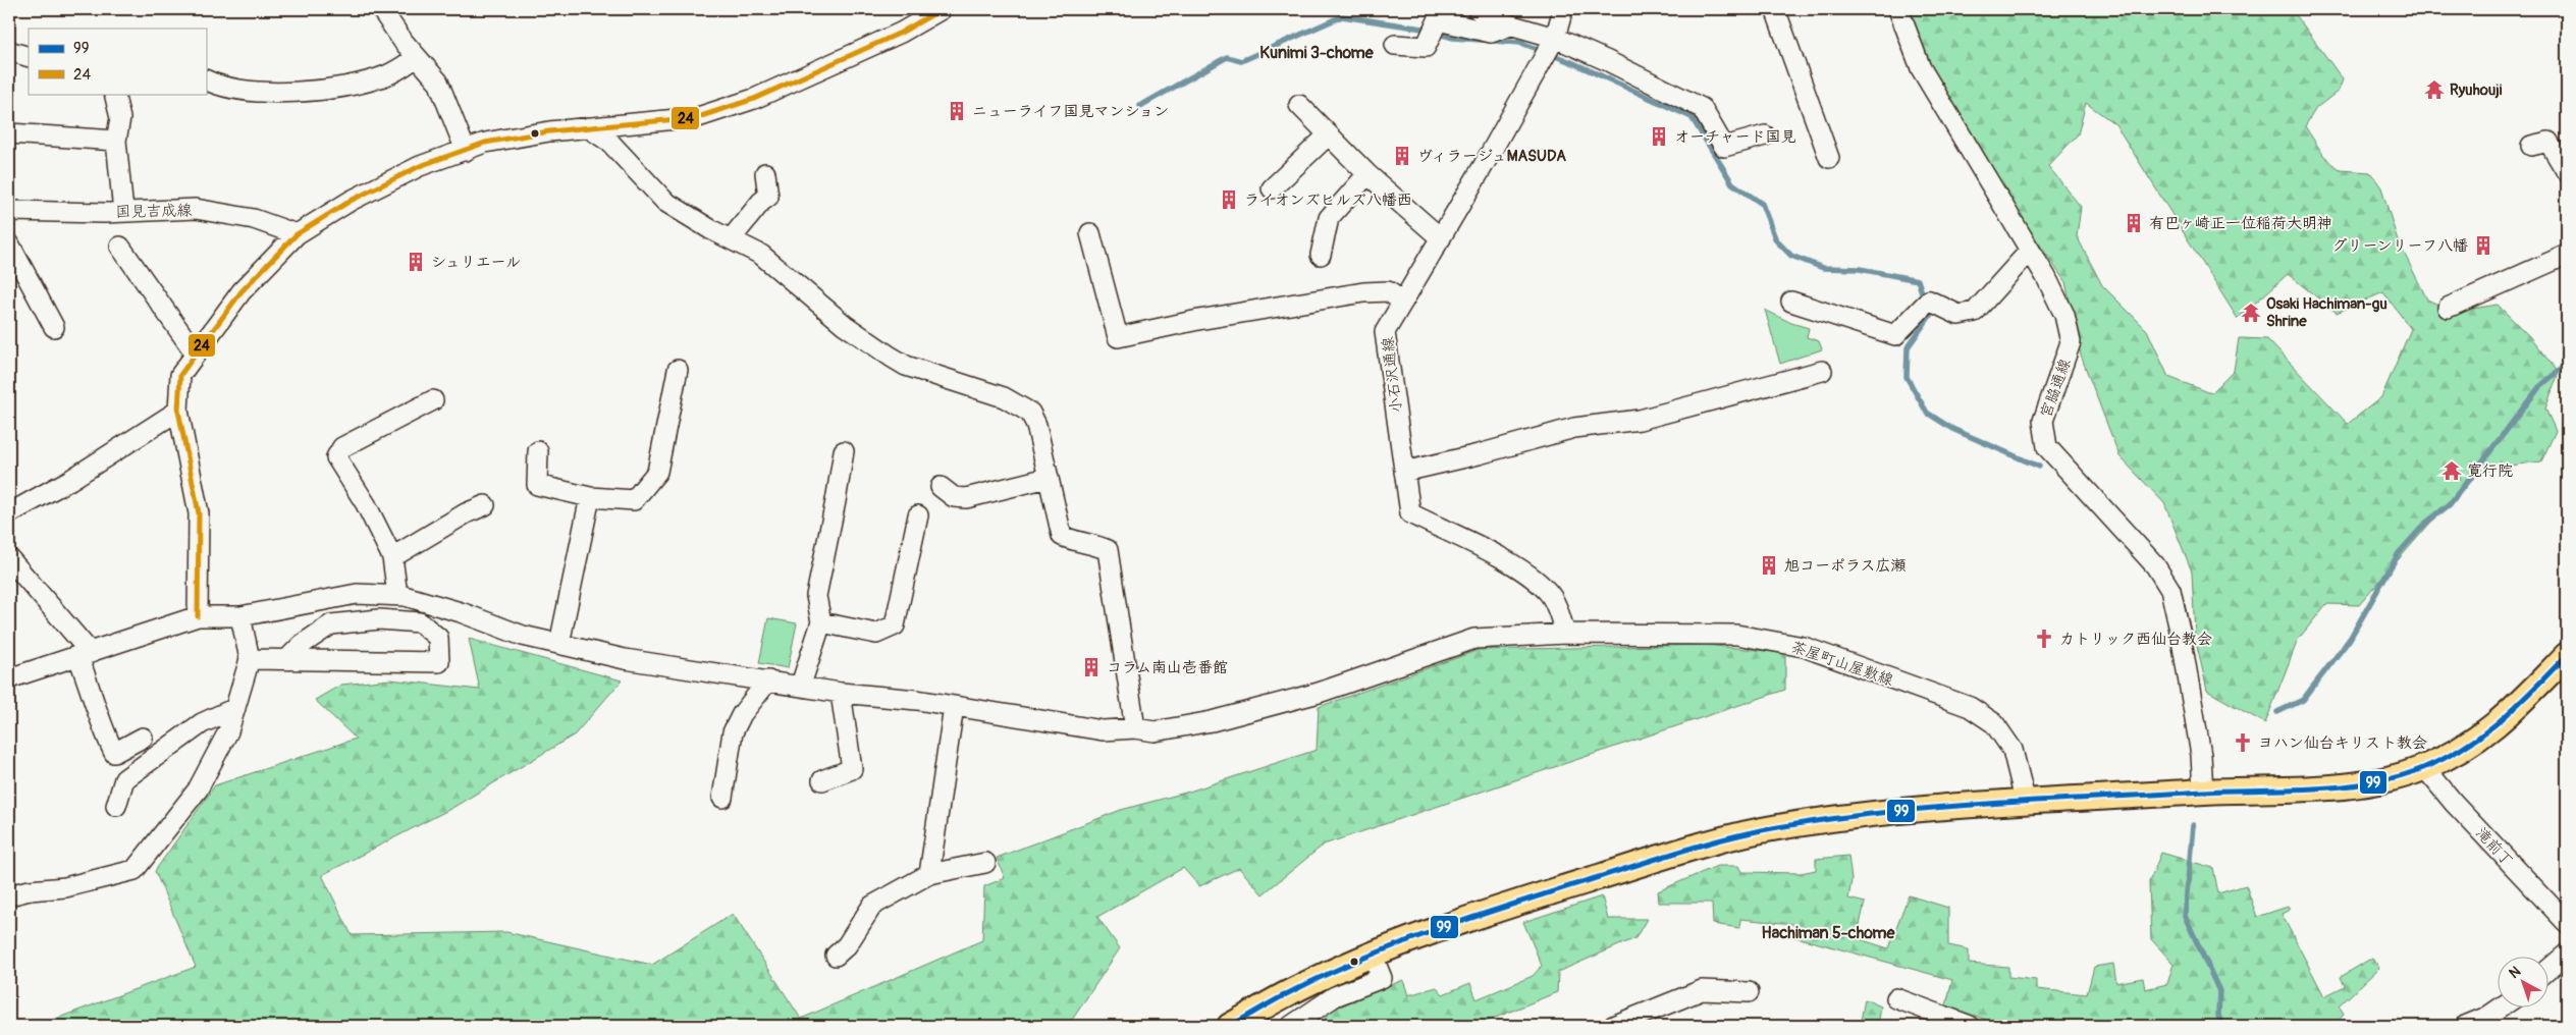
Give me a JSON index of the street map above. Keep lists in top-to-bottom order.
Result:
{
  "streets": {
    "street": [
      "国見吉成線",
      "小石沢通線",
      "宮脇通線",
      "茶屋町山屋敷線",
      "滝前丁"
    ]
  },
  "crossings": [
    ["小石沢通線", "茶屋町山屋敷線"]
  ],
  "districts": ["Kunimi 3-chome", "Hachiman 5-chome"],
  "places": {
    "temple": ["Ryuhouji", "Osaki Hachiman-gu Shrine", "寛行院"],
    "building": [
      "ニューライフ国見マンション",
      "オーチャード国見",
      "ヴィラージュMASUDA",
      "ライオンズヒルズ八幡西",
      "有巴ヶ崎正一位稲荷大明神",
      "グリーンリーフ八幡",
      "シュリエール",
      "旭コーポラス広瀬",
      "コラム南山壱番館"
    ],
    "church": ["カトリック西仙台教会", "ヨハン仙台キリスト教会"]
  },
  "lines": ["transit line 24", "transit line 99"],
  "legend": ["99", "24"],
  "north": "top left"
}
